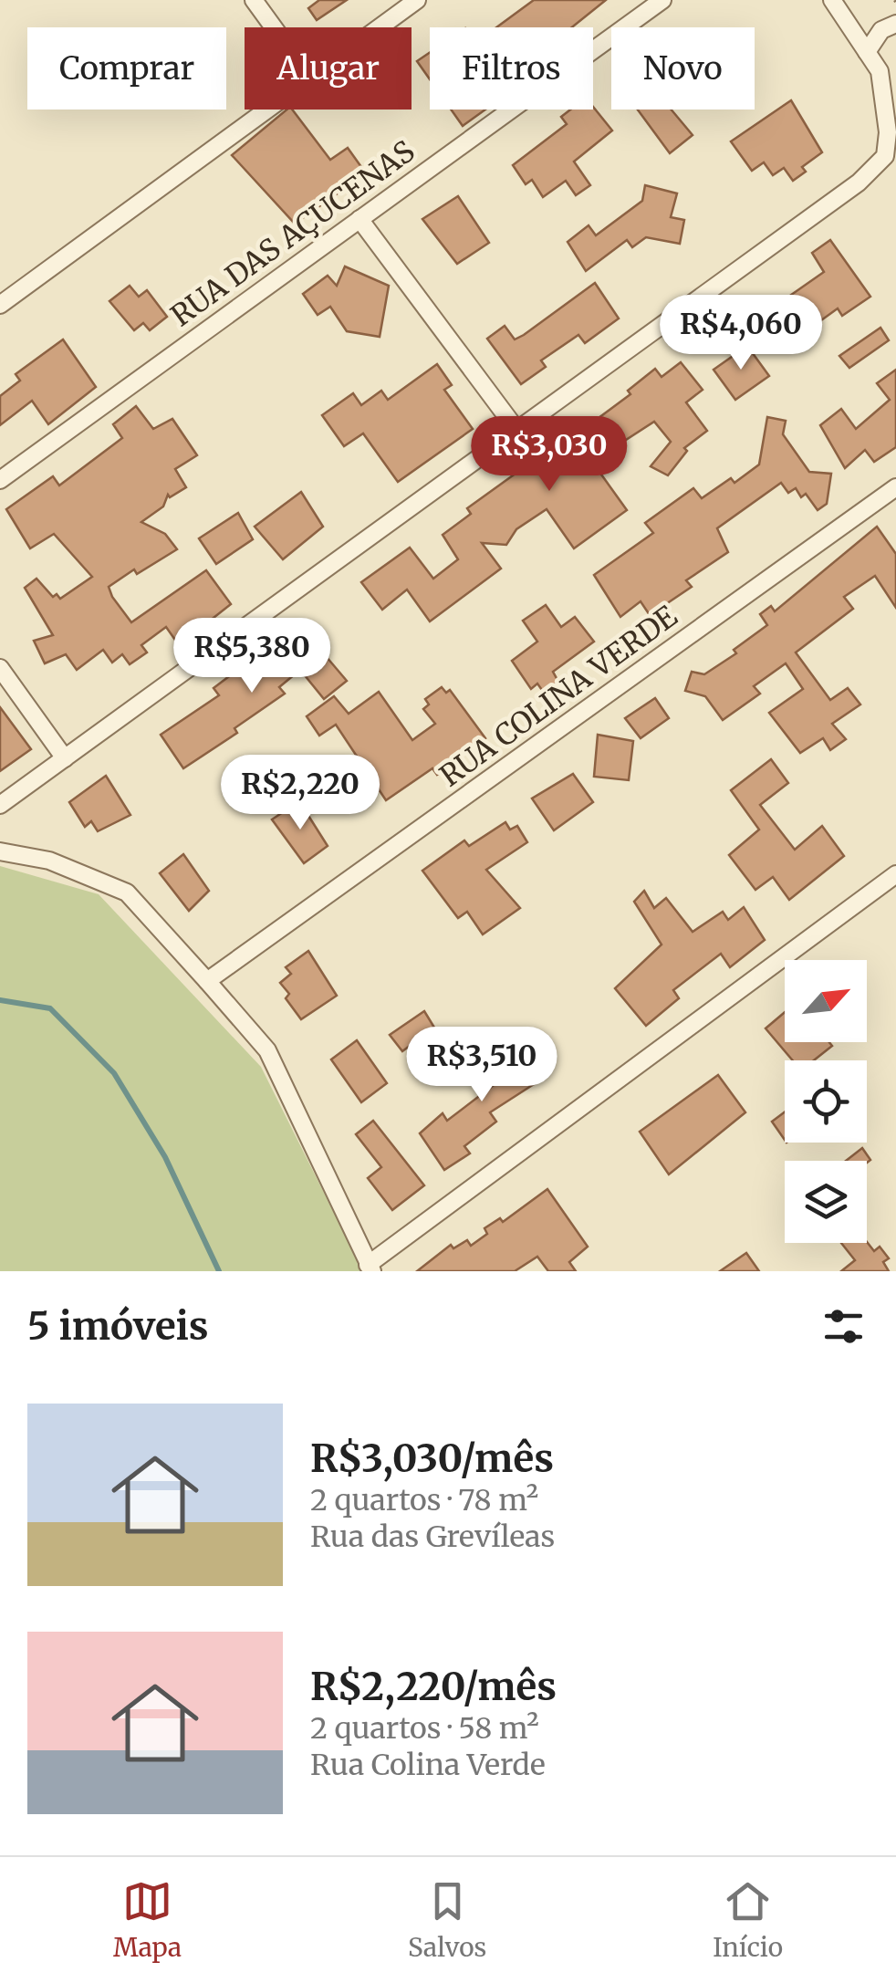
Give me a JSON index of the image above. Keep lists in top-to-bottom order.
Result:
{
  "streets": {
    "street": ["RUA DAS AÇUCENAS", "RUA COLINA VERDE"]
  },
  "north": "top right",
  "page": {
    "chip": [
      "Comprar",
      "Alugar",
      "Filtros",
      "Novo"
    ],
    "price": [
      "R$4,060",
      "R$3,030",
      "R$5,380",
      "R$2,220",
      "R$3,510"
    ],
    "heading": "5 imóveis",
    "list": [
      {
        "name": "R$3,030/mês",
        "note": "2 quartos · 78 m² · Rua das Grevíleas"
      },
      {
        "name": "R$2,220/mês",
        "note": "2 quartos · 58 m² · Rua Colina Verde"
      }
    ],
    "tabs": ["Mapa", "Salvos", "Início"]
  }
}
